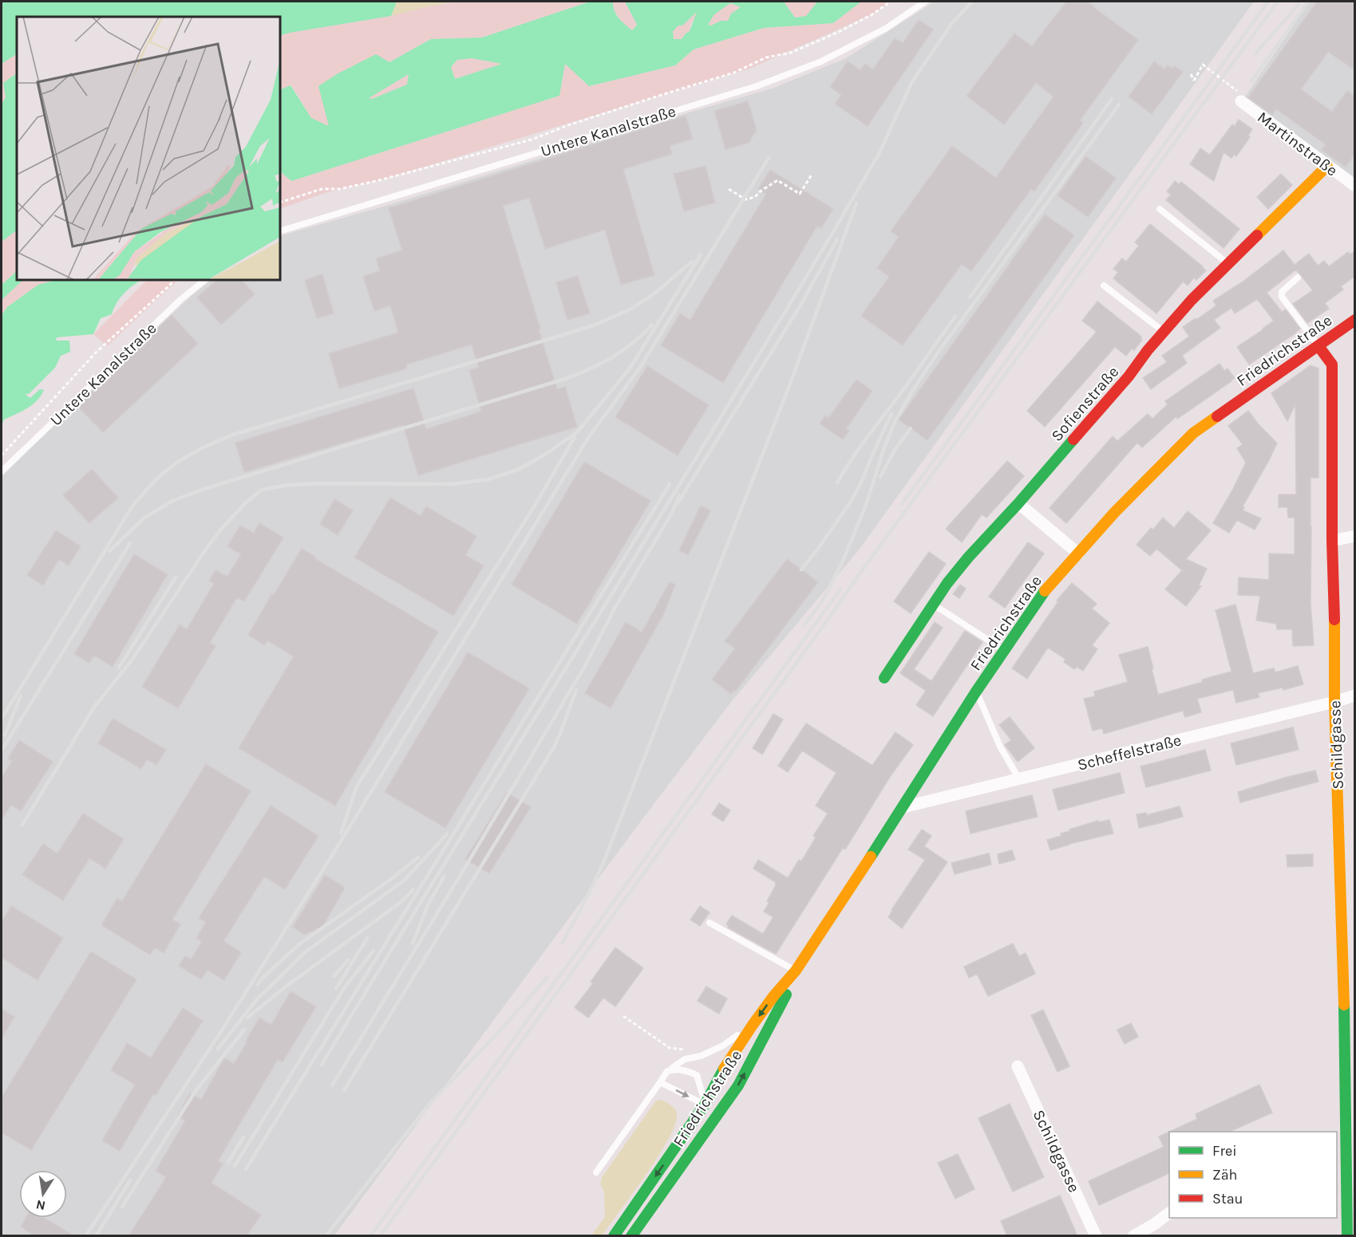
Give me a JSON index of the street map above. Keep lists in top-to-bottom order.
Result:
{
  "streets": {
    "street": [
      "Martinstraße",
      "Friedrichstraße",
      "Sofienstraße",
      "Schildgasse",
      "Scheffelstraße"
    ],
    "lane": ["Untere Kanalstraße"]
  },
  "crossings": [
    ["Martinstraße", "Sofienstraße"],
    ["Friedrichstraße", "Schildgasse"],
    ["Friedrichstraße", "Scheffelstraße"],
    ["Schildgasse", "Scheffelstraße"]
  ],
  "legend": ["Frei", "Zäh", "Stau"],
  "north": "bottom"
}
